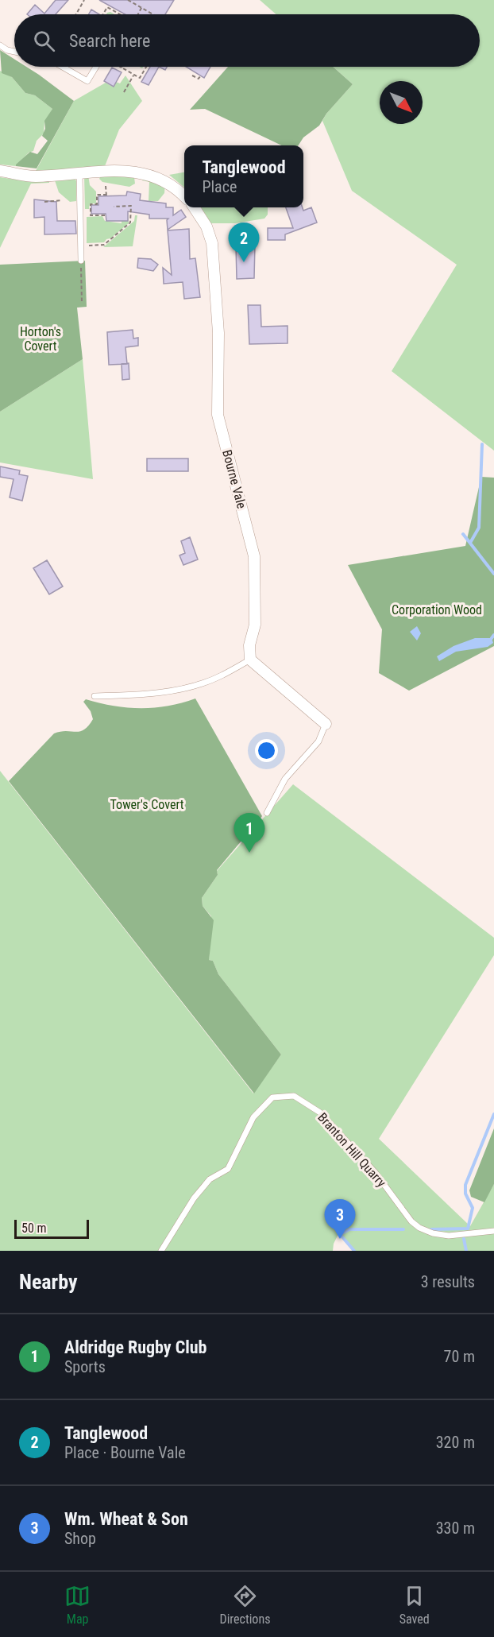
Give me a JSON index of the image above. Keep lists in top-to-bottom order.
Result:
{
  "streets": {
    "street": ["Bourne Vale"],
    "lane": ["Branton Hill Quarry"]
  },
  "parks": ["Horton's Covert", "Corporation Wood", "Tower's Covert"],
  "scale_bar": "50 m",
  "north": "bottom right",
  "page": {
    "search": "Search here",
    "popup": ["Tanglewood", "Place"],
    "pins": ["2", "1", "3"],
    "scale": "50 m",
    "heading": ["Nearby", "3 results"],
    "list": [
      {
        "mark": "1",
        "name": "Aldridge Rugby Club",
        "note": "Sports",
        "value": "70 m"
      },
      {
        "mark": "2",
        "name": "Tanglewood",
        "note": "Place · Bourne Vale",
        "value": "320 m"
      },
      {
        "mark": "3",
        "name": "Wm. Wheat & Son",
        "note": "Shop",
        "value": "330 m"
      }
    ],
    "nav": ["Map", "Directions", "Saved"]
  }
}
